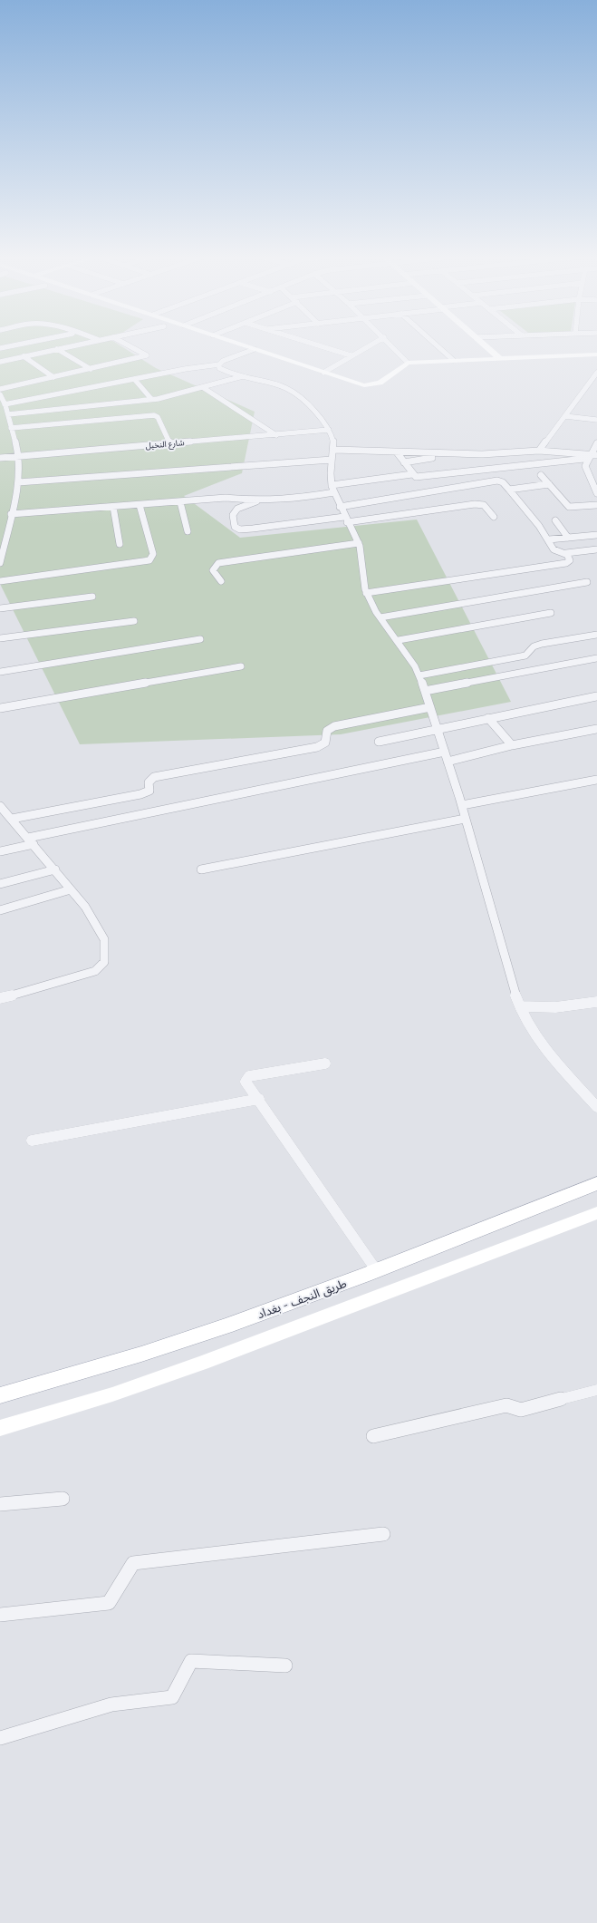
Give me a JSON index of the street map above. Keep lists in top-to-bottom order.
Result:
{
  "streets": {
    "main road": ["طريق النجف - بغداد"],
    "street": ["شارع النخيل"]
  }
}
